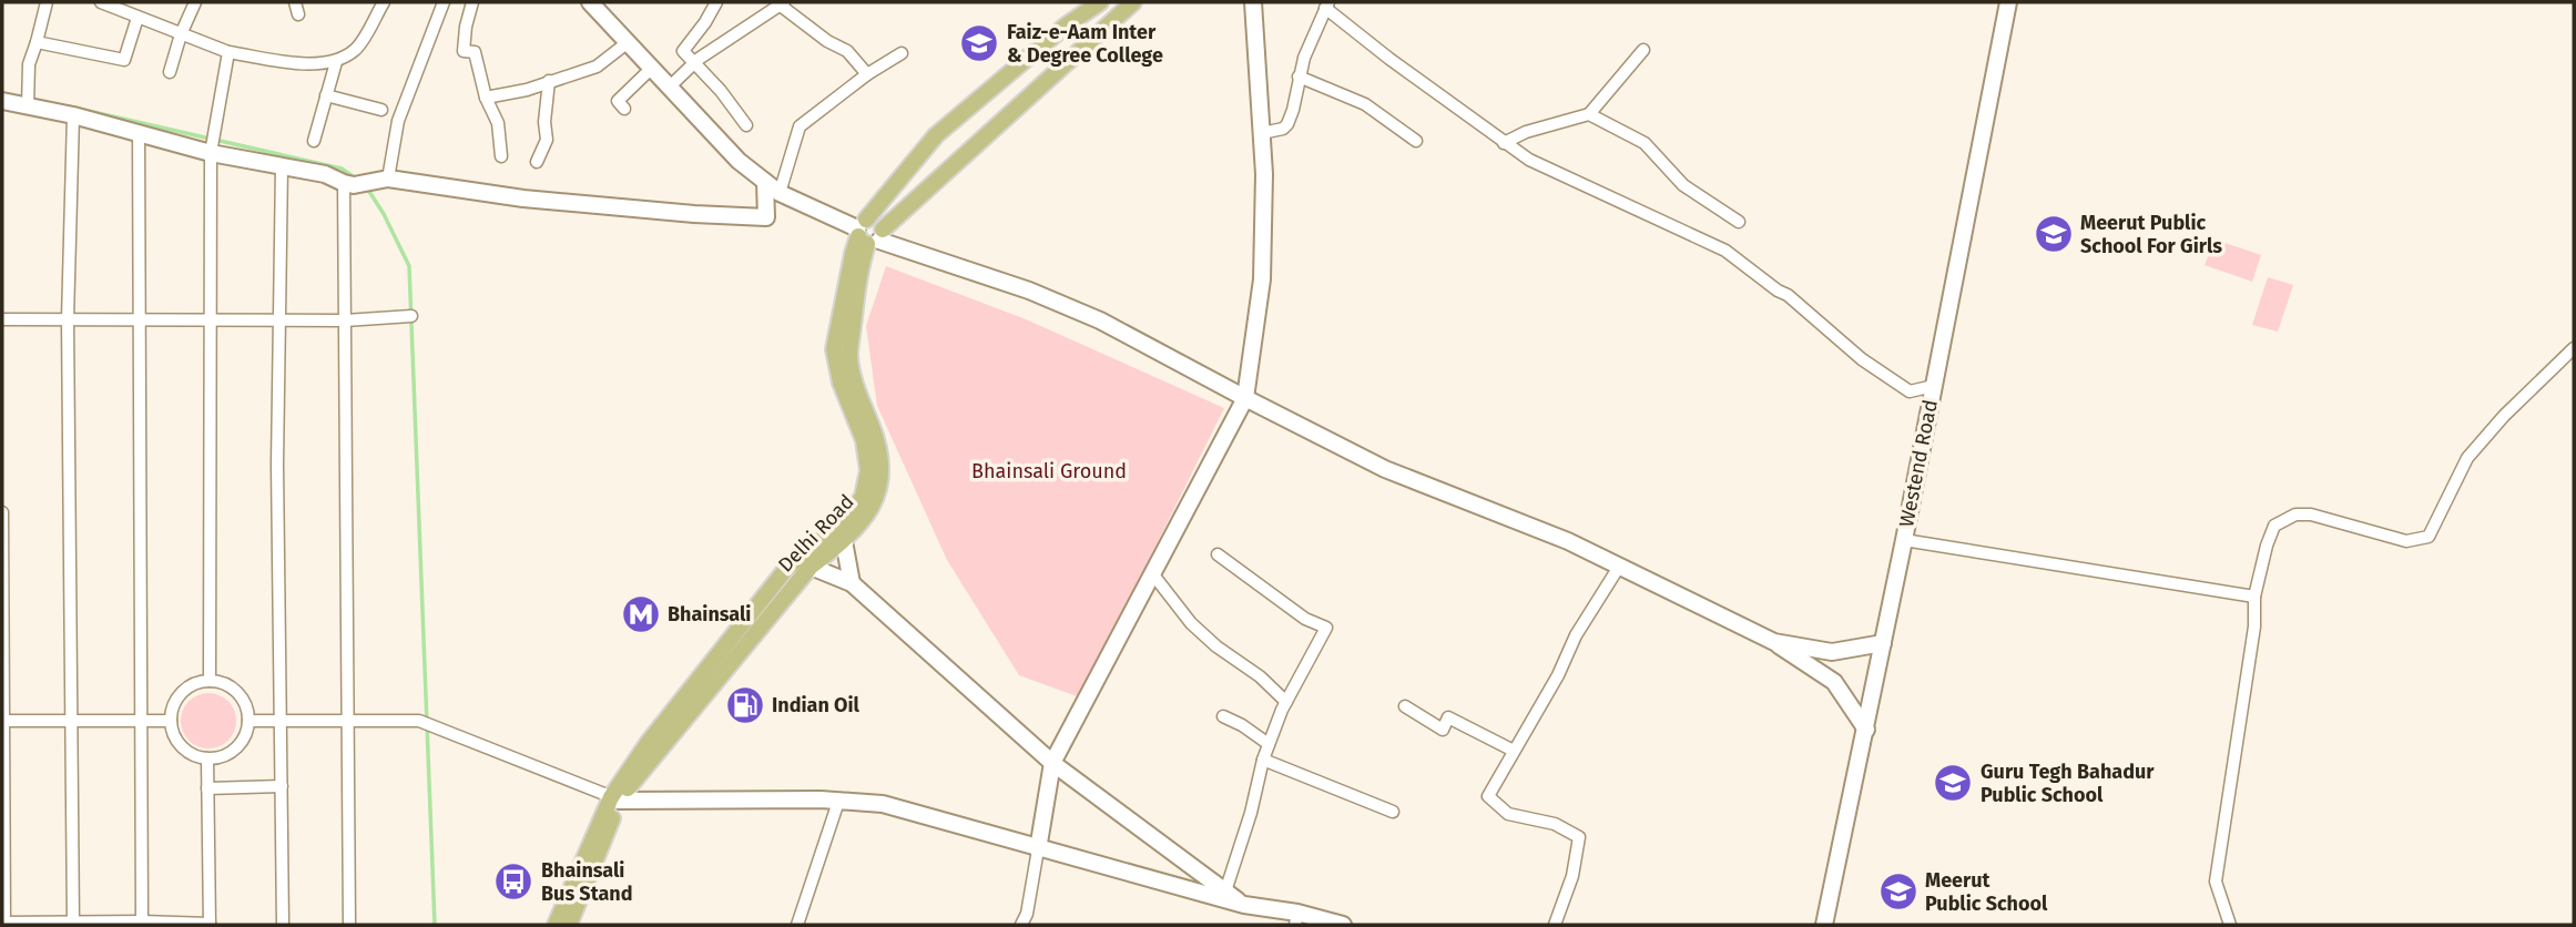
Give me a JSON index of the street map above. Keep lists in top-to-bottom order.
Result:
{
  "streets": {
    "main road": ["Delhi Road"],
    "street": ["Westend Road"]
  },
  "parks": ["Bhainsali Ground"],
  "places": {
    "school or university": [
      "Faiz-e-Aam Inter & Degree College",
      "Meerut Public School For Girls",
      "Guru Tegh Bahadur Public School",
      "Meerut Public School"
    ],
    "metro station": ["Bhainsali"],
    "fuel station": ["Indian Oil"],
    "bus stop": ["Bhainsali Bus Stand"]
  }
}
